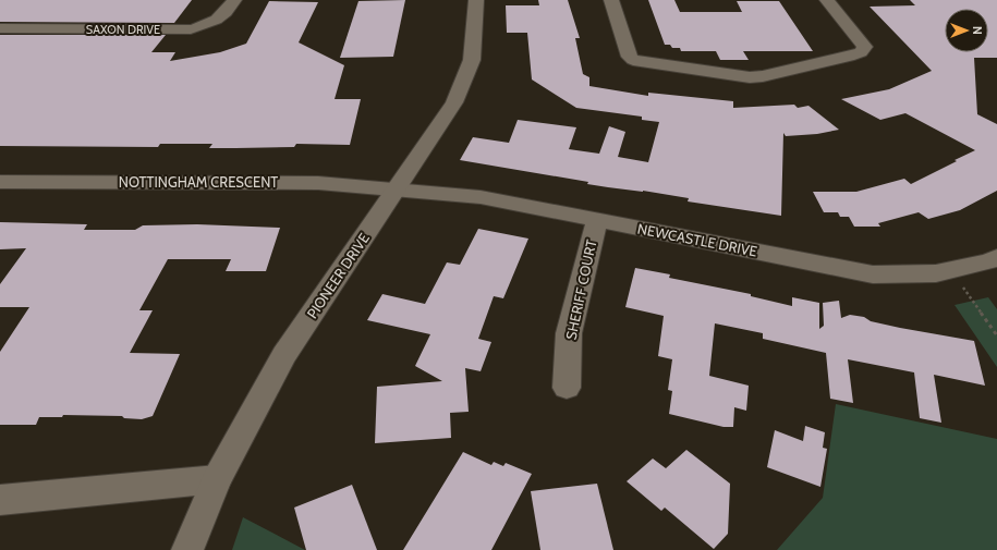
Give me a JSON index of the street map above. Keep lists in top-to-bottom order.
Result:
{
  "streets": {
    "street": [
      "SAXON DRIVE",
      "NOTTINGHAM CRESCENT",
      "NEWCASTLE DRIVE",
      "PIONEER DRIVE",
      "SHERIFF COURT"
    ]
  },
  "crossings": [
    ["NOTTINGHAM CRESCENT", "NEWCASTLE DRIVE"],
    ["NOTTINGHAM CRESCENT", "PIONEER DRIVE"],
    ["NEWCASTLE DRIVE", "PIONEER DRIVE"],
    ["NEWCASTLE DRIVE", "SHERIFF COURT"]
  ],
  "north": "right"
}
